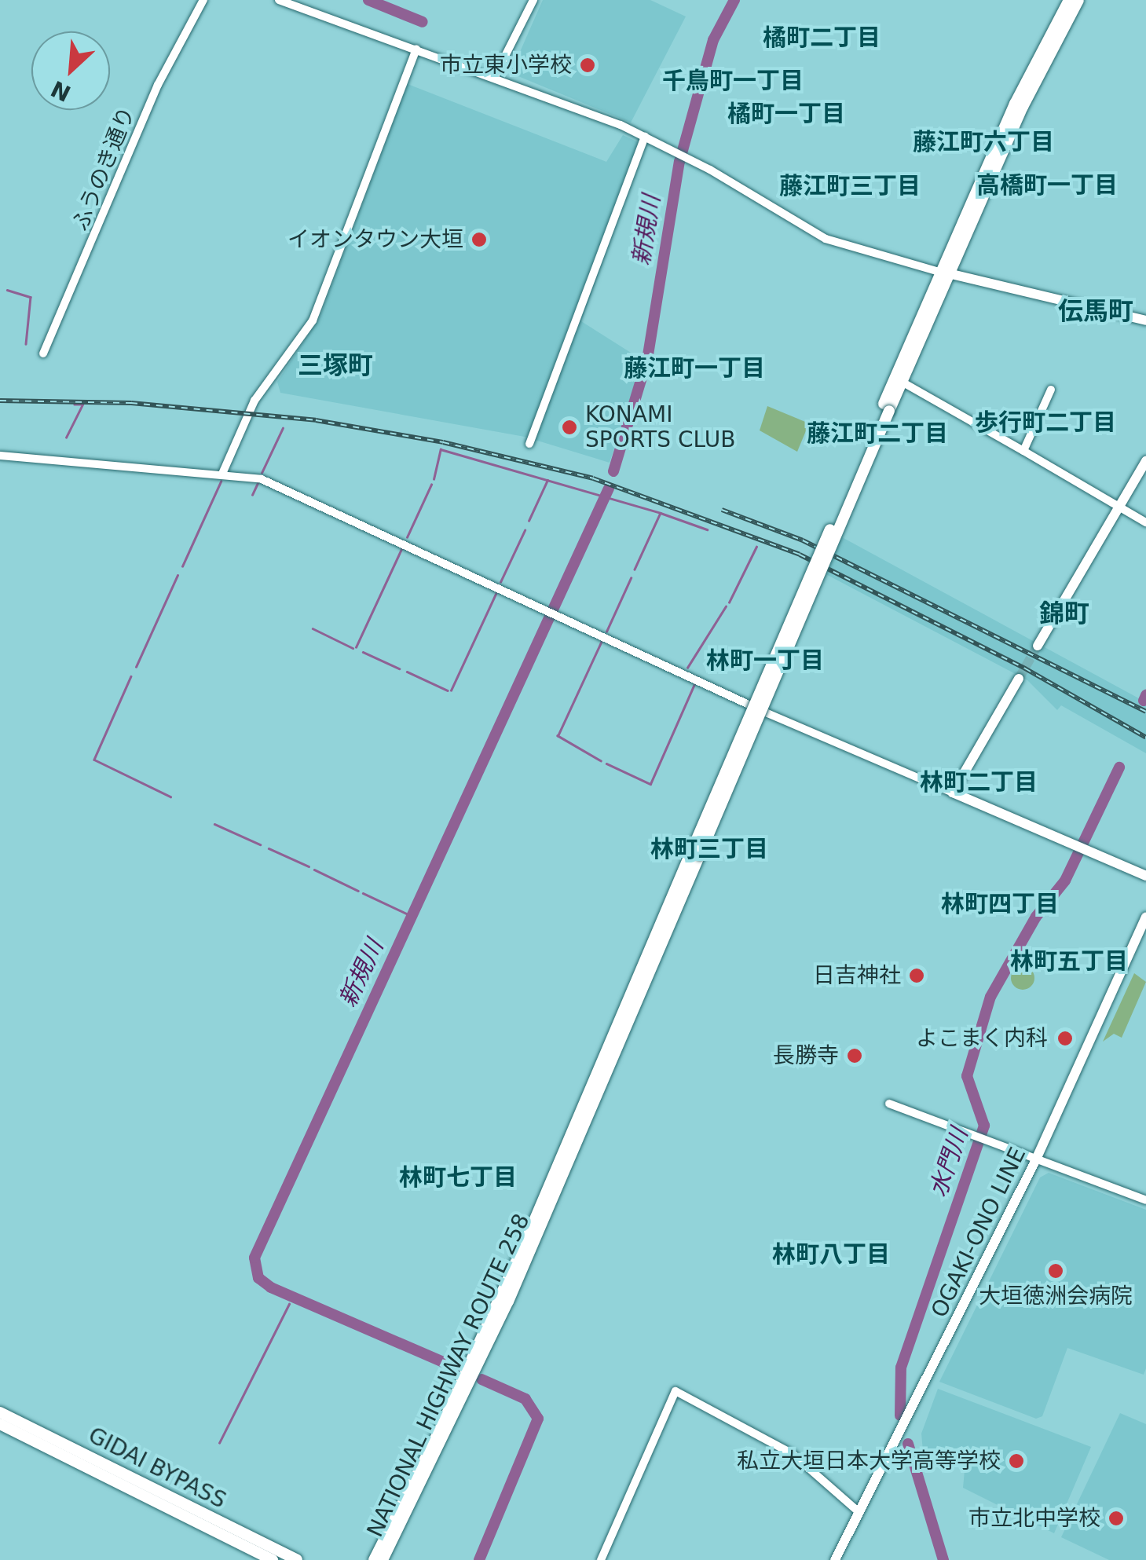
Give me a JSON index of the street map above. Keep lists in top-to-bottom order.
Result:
{
  "streets": {
    "highway": ["NATIONAL HIGHWAY ROUTE 258", "GIDAI BYPASS"],
    "main road": ["OGAKI-ONO LINE"],
    "street": ["ふうのき通り"]
  },
  "districts": [
    "橘町二丁目",
    "千鳥町一丁目",
    "橘町一丁目",
    "藤江町六丁目",
    "高橋町一丁目",
    "藤江町三丁目",
    "伝馬町",
    "三塚町",
    "藤江町一丁目",
    "歩行町二丁目",
    "藤江町二丁目",
    "錦町",
    "林町一丁目",
    "林町二丁目",
    "林町三丁目",
    "林町四丁目",
    "林町五丁目",
    "林町七丁目",
    "林町八丁目"
  ],
  "water": ["新規川", "水門川"],
  "places": [
    "市立東小学校",
    "イオンタウン大垣",
    "KONAMI SPORTS CLUB",
    "日吉神社",
    "よこまく内科",
    "長勝寺",
    "大垣徳洲会病院",
    "私立大垣日本大学高等学校",
    "市立北中学校"
  ],
  "north": "bottom left"
}
